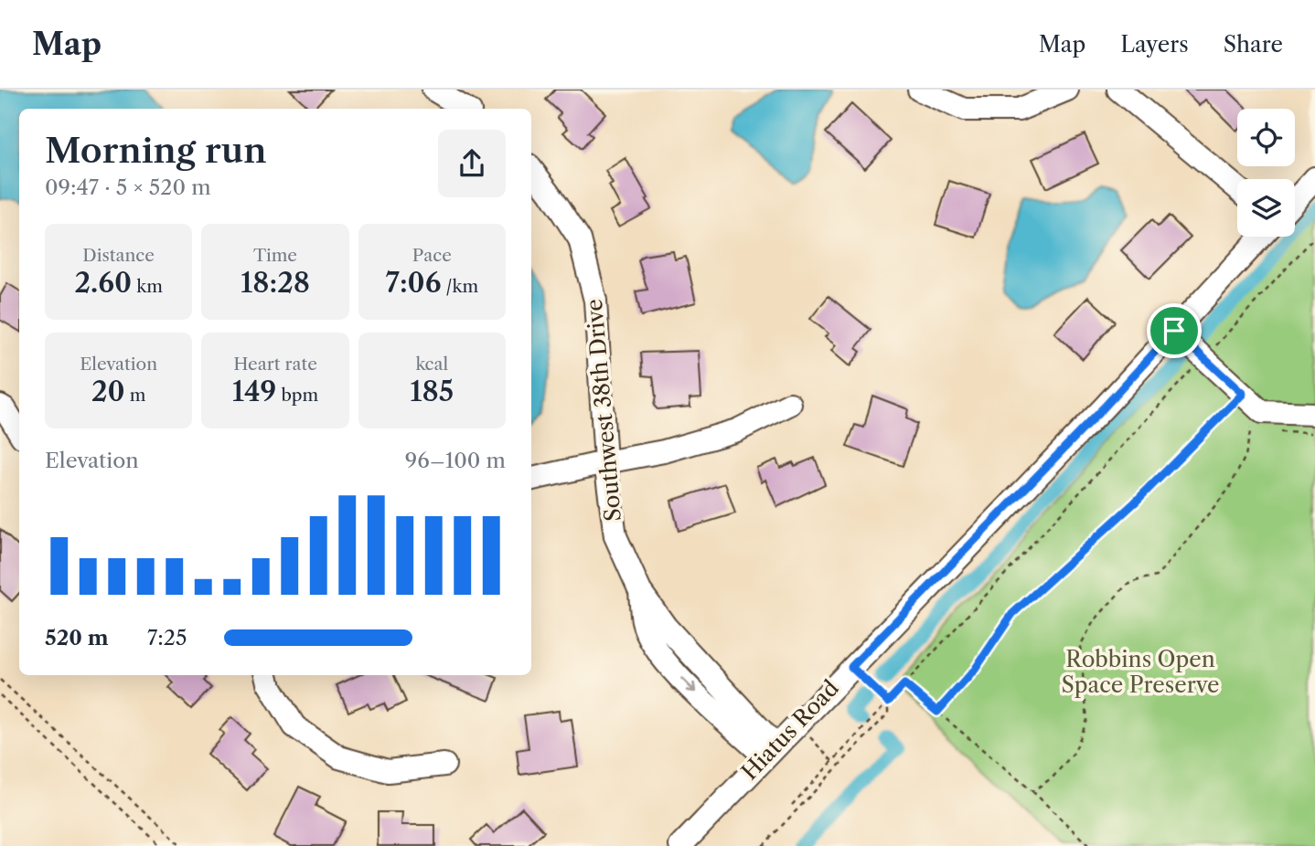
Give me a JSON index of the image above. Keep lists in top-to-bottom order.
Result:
{
  "streets": {
    "street": ["Southwest 38th Drive", "Hiatus Road"]
  },
  "crossings": [
    ["Southwest 38th Drive", "Hiatus Road"]
  ],
  "parks": ["Robbins Open Space Preserve"],
  "page": {
    "header": "Map",
    "nav": ["Map", "Layers", "Share"],
    "heading": ["Morning run", "09:47 · 5 × 520 m"],
    "stats": [
      ["Distance", "2.60 km"],
      ["Time", "18:28"],
      ["Pace", "7:06 /km"],
      ["Elevation", "20 m"],
      ["Heart rate", "149 bpm"],
      ["kcal", "185"]
    ],
    "chart": ["Elevation", "96–100 m"],
    "list": [
      {
        "name": "520 m",
        "note": "7:25"
      }
    ]
  }
}
